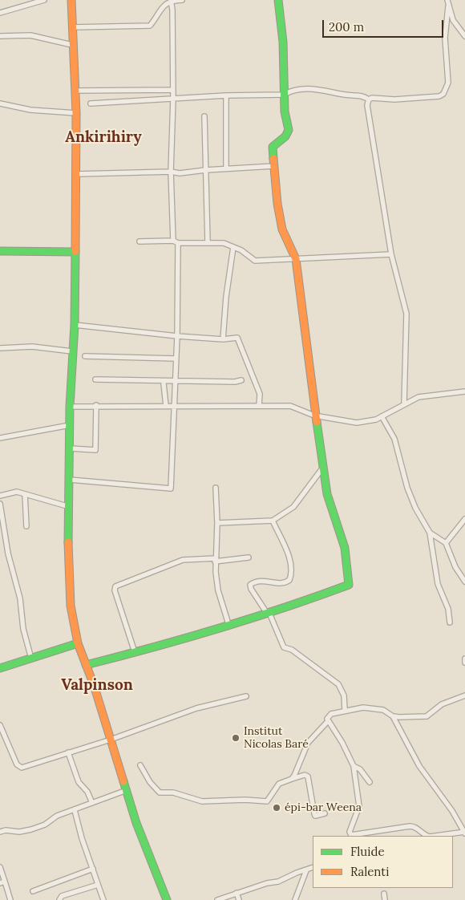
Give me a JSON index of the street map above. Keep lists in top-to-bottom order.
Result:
{
  "districts": ["Ankirihiry", "Valpinson"],
  "places": ["Institut Nicolas Baré", "épi-bar Weena"],
  "legend": ["Fluide", "Ralenti"],
  "scale_bar": "200 m"
}
